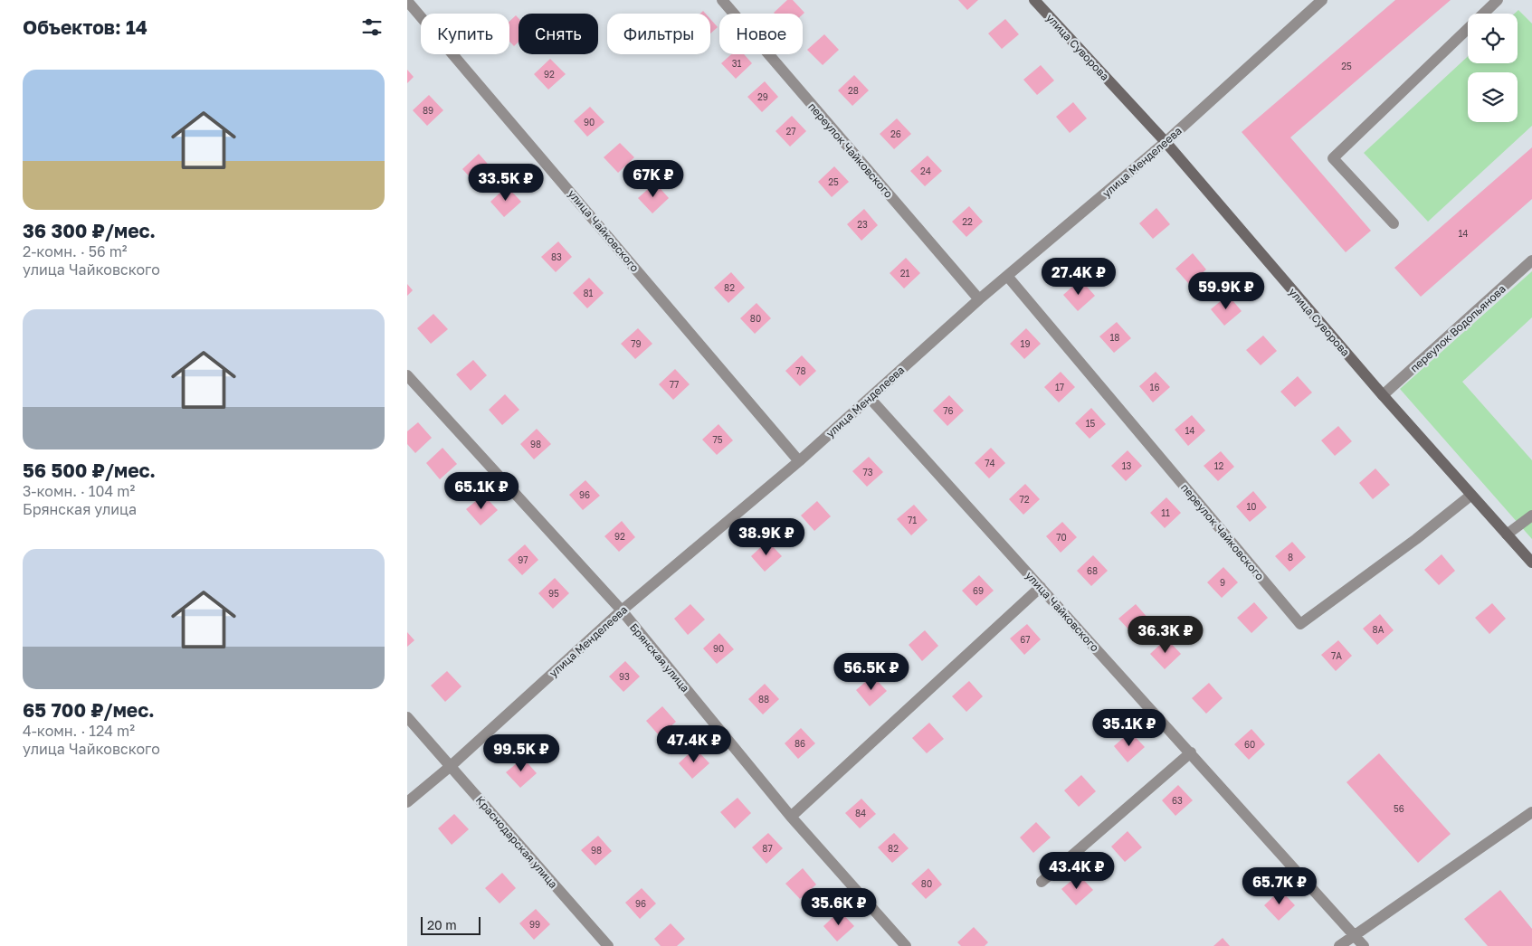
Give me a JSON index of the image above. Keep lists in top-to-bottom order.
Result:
{
  "streets": {
    "street": [
      "улица Суворова",
      "переулок Чайковского",
      "улица Менделеева",
      "улица Чайковского",
      "переулок Водопьянова",
      "Брянская улица",
      "Краснодарская улица"
    ]
  },
  "crossings": [
    ["улица Суворова", "переулок Чайковского"],
    ["улица Суворова", "улица Менделеева"],
    ["улица Суворова", "переулок Водопьянова"],
    ["переулок Чайковского", "улица Менделеева"],
    ["улица Менделеева", "улица Чайковского"],
    ["улица Менделеева", "Брянская улица"],
    ["улица Менделеева", "Краснодарская улица"]
  ],
  "house_numbers": [
    "31",
    "25",
    "92",
    "28",
    "29",
    "89",
    "90",
    "27",
    "26",
    "24",
    "25",
    "22",
    "23",
    "14",
    "83",
    "21",
    "82",
    "81",
    "80",
    "18",
    "79",
    "19",
    "78",
    "77",
    "17",
    "16",
    "76",
    "15",
    "14",
    "75",
    "98",
    "74",
    "13",
    "12",
    "73",
    "96",
    "72",
    "10",
    "11",
    "71",
    "92",
    "70",
    "8",
    "97",
    "68",
    "9",
    "69",
    "95",
    "8А",
    "67",
    "90",
    "7А",
    "93",
    "88",
    "86",
    "60",
    "63",
    "56",
    "84",
    "87",
    "82",
    "98",
    "80",
    "96",
    "99"
  ],
  "scale_bar": "20 m",
  "page": {
    "heading": "Объектов: 14",
    "chip": [
      "Купить",
      "Снять",
      "Фильтры",
      "Новое"
    ],
    "list": [
      {
        "name": "36 300 ₽/мес.",
        "note": "2-комн. · 56 m² · улица Чайковского"
      },
      {
        "name": "56 500 ₽/мес.",
        "note": "3-комн. · 104 m² · Брянская улица"
      },
      {
        "name": "65 700 ₽/мес.",
        "note": "4-комн. · 124 m² · улица Чайковского"
      }
    ],
    "price": [
      "67K ₽",
      "33.5K ₽",
      "27.4K ₽",
      "59.9K ₽",
      "65.1K ₽",
      "38.9K ₽",
      "36.3K ₽",
      "56.5K ₽",
      "35.1K ₽",
      "47.4K ₽",
      "99.5K ₽",
      "43.4K ₽",
      "65.7K ₽",
      "35.6K ₽"
    ],
    "scale": "20 m"
  }
}
